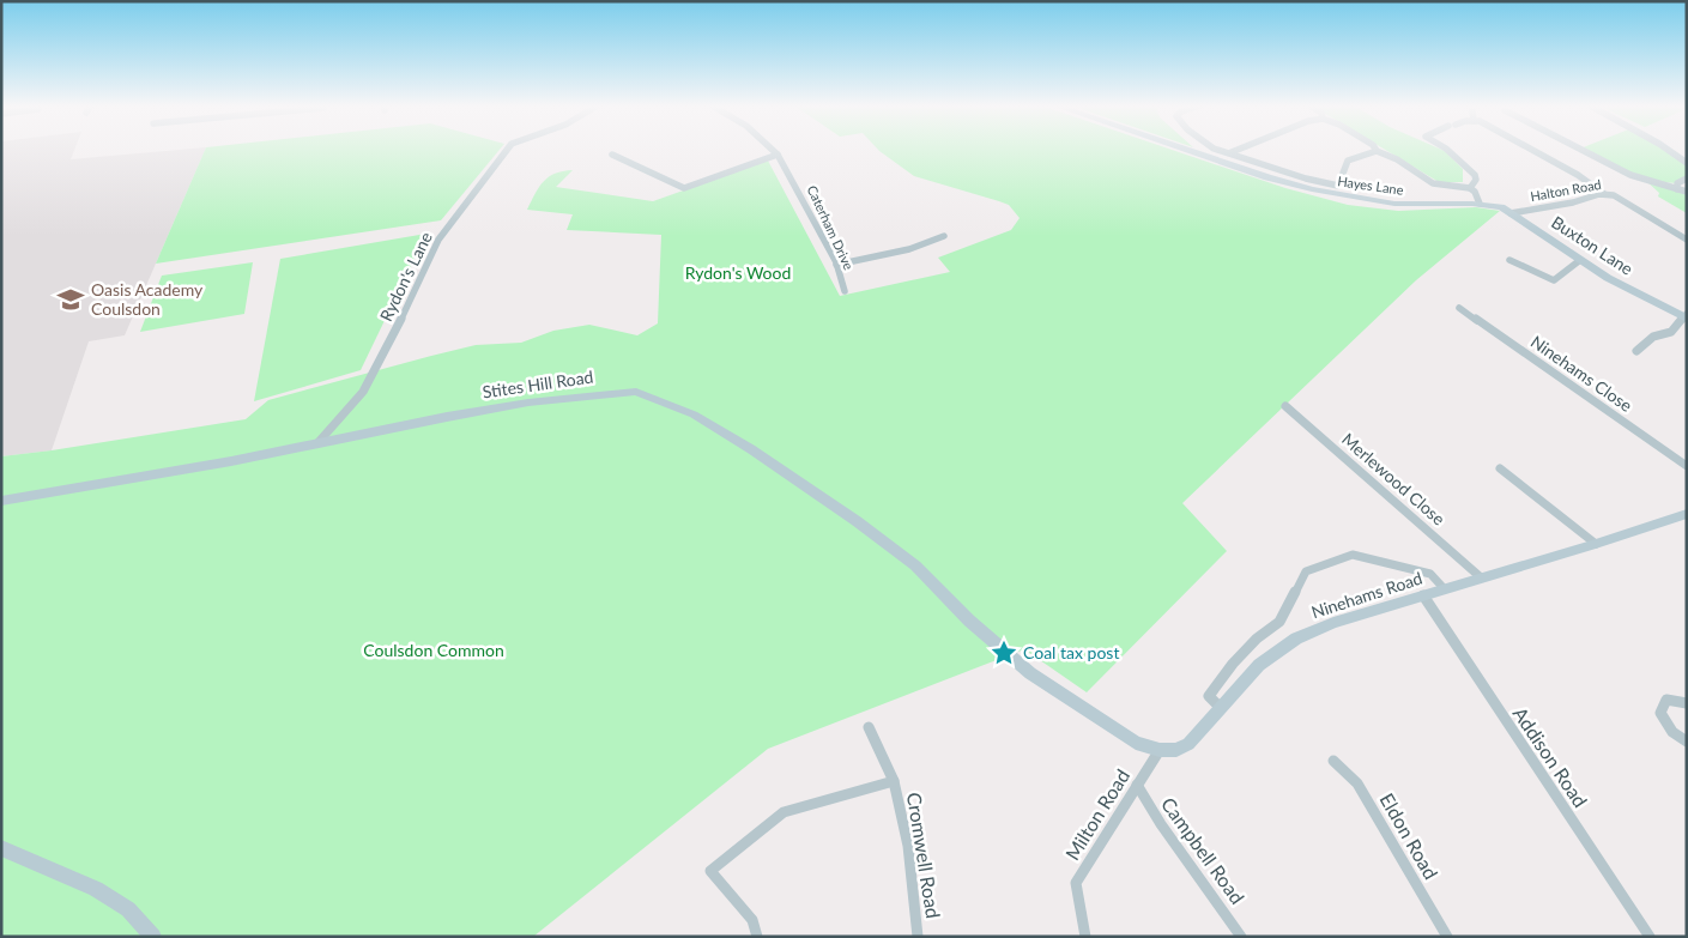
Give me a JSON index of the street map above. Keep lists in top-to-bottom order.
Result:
{
  "streets": {
    "street": [
      "Hayes Lane",
      "Halton Road",
      "Caterham Drive",
      "Buxton Lane",
      "Rydon's Lane",
      "Ninehams Close",
      "Stites Hill Road",
      "Merlewood Close",
      "Ninehams Road",
      "Addison Road",
      "Milton Road",
      "Eldon Road",
      "Campbell Road",
      "Cromwell Road"
    ]
  },
  "crossings": [
    ["Hayes Lane", "Buxton Lane"],
    ["Halton Road", "Buxton Lane"],
    ["Rydon's Lane", "Stites Hill Road"],
    ["Stites Hill Road", "Ninehams Road"],
    ["Stites Hill Road", "Milton Road"],
    ["Merlewood Close", "Ninehams Road"],
    ["Ninehams Road", "Addison Road"],
    ["Ninehams Road", "Milton Road"],
    ["Milton Road", "Campbell Road"]
  ],
  "parks": ["Rydon's Wood", "Coulsdon Common"],
  "places": {
    "school or university": ["Oasis Academy Coulsdon"],
    "place": ["Coal tax post"]
  }
}
